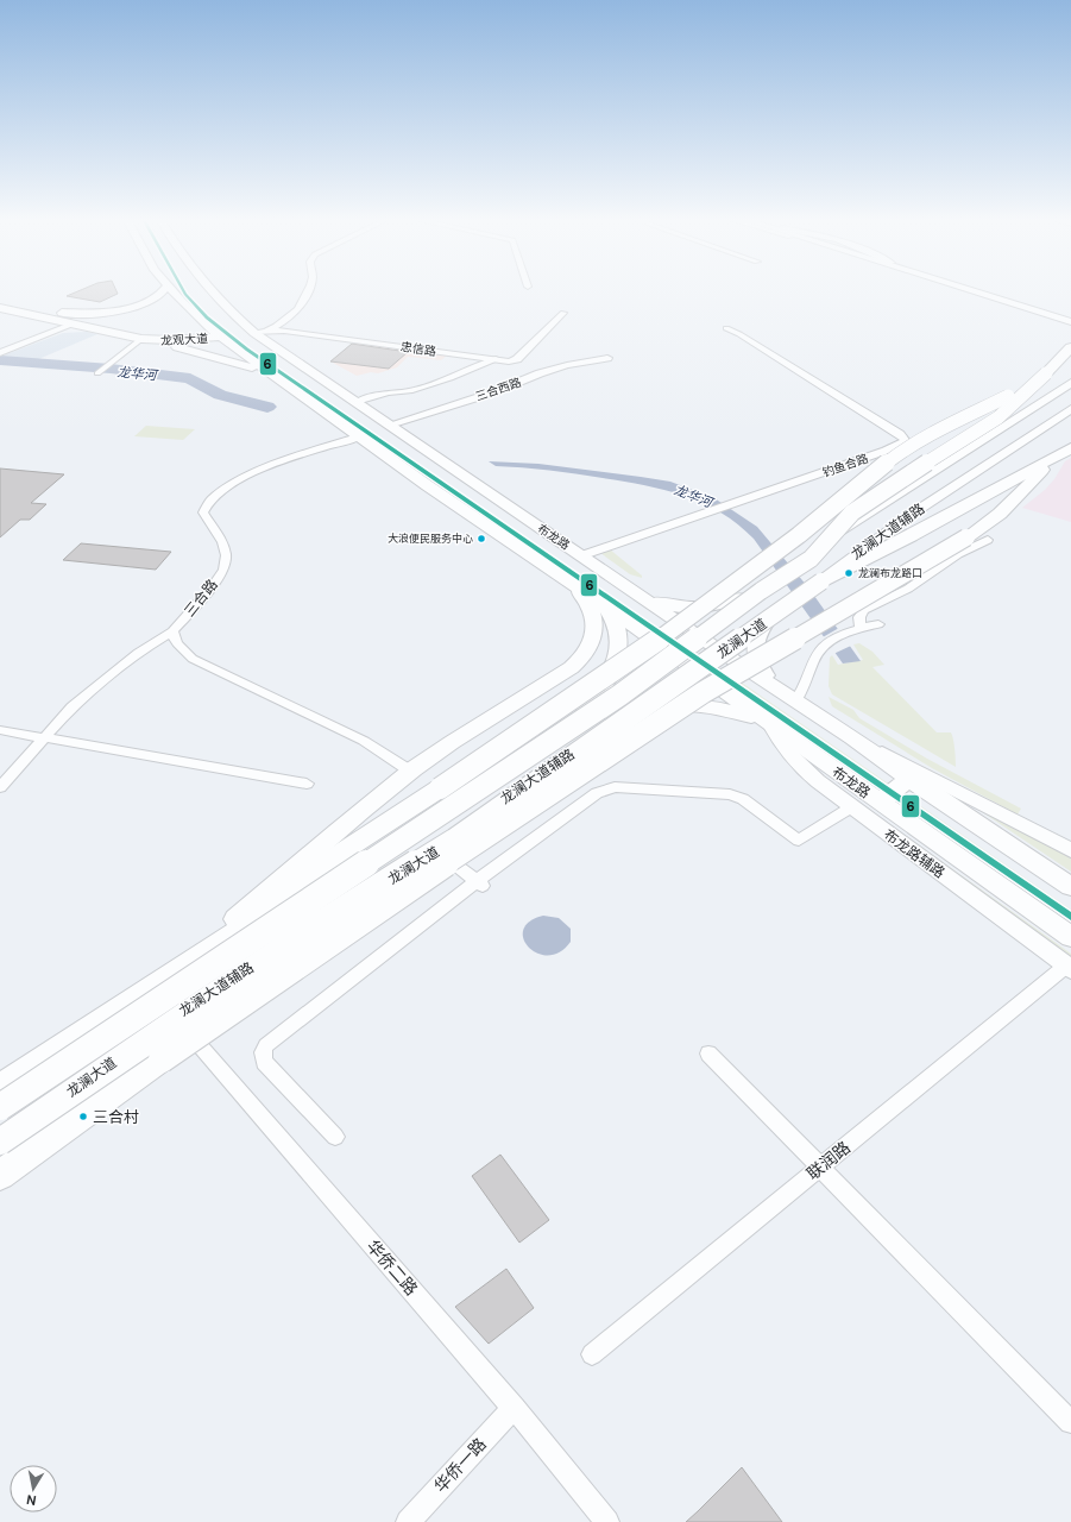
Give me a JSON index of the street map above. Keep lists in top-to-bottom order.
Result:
{
  "streets": {
    "highway": ["龙澜大道"],
    "main road": [
      "龙观大道",
      "龙澜大道辅路",
      "布龙路",
      "布龙路辅路"
    ],
    "street": [
      "忠信路",
      "三合西路",
      "钓鱼合路",
      "三合路",
      "联润路",
      "华侨二路",
      "华侨一路"
    ]
  },
  "crossings": [
    ["龙观大道", "忠信路"],
    ["龙观大道", "布龙路"],
    ["忠信路", "布龙路"],
    ["三合西路", "布龙路"],
    ["钓鱼合路", "布龙路"],
    ["龙澜大道辅路", "布龙路"],
    ["龙澜大道辅路", "龙澜大道"],
    ["龙澜大道辅路", "华侨二路"],
    ["布龙路", "三合路"],
    ["布龙路", "布龙路辅路"],
    ["布龙路辅路", "联润路"],
    ["华侨二路", "华侨一路"]
  ],
  "water": ["龙华河"],
  "places": ["大浪便民服务中心", "龙澜布龙路口", "三合村"],
  "lines": ["transit line 6"],
  "north": "bottom"
}
